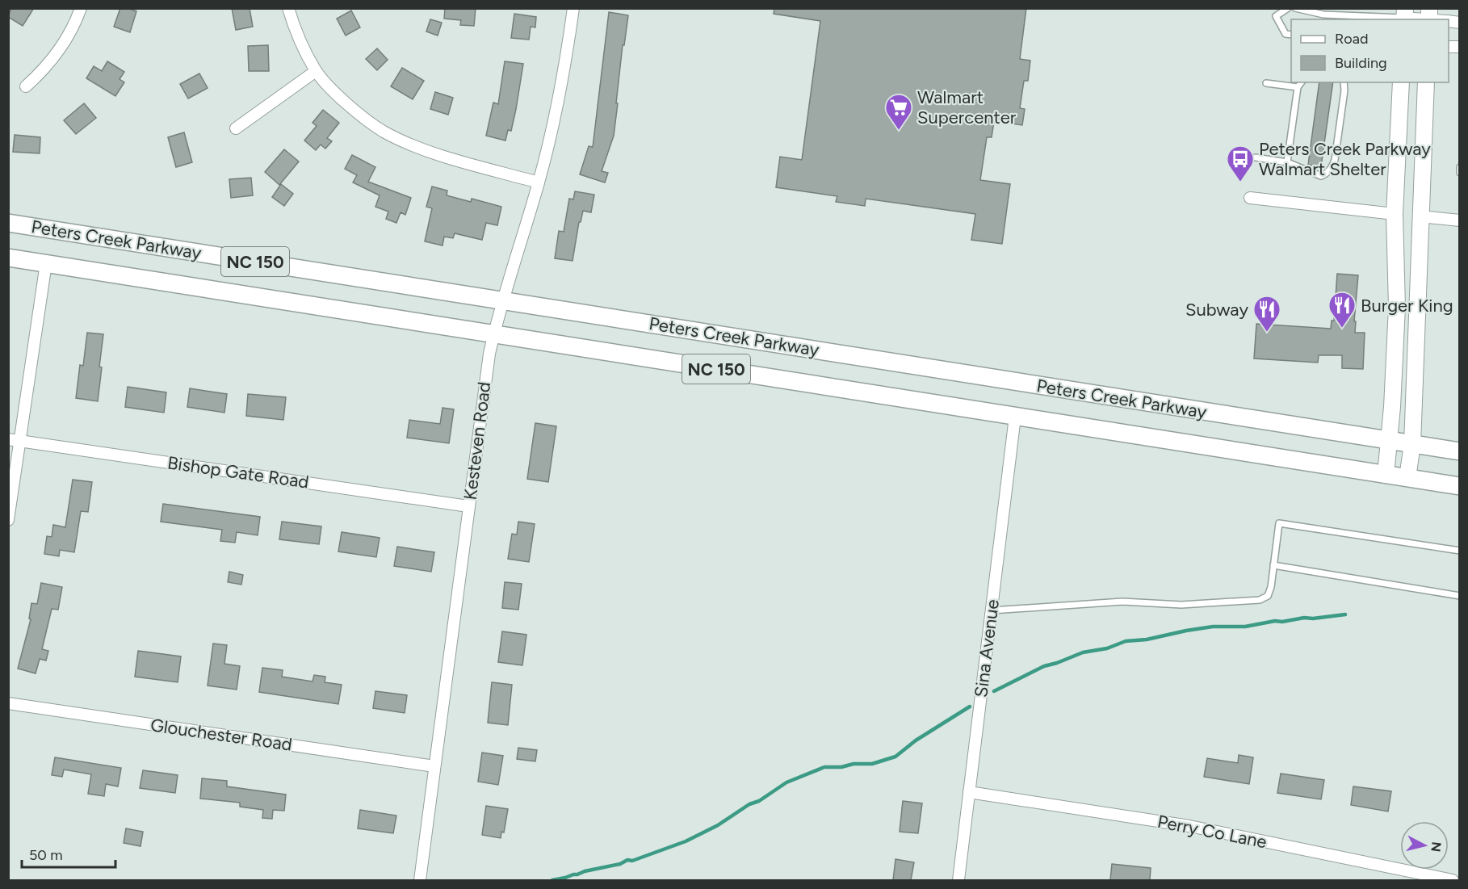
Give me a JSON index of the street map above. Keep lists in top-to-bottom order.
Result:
{
  "streets": {
    "main road": ["Peters Creek Parkway", "NC 150"],
    "street": [
      "Kesteven Road",
      "Bishop Gate Road",
      "Sina Avenue",
      "Glouchester Road",
      "Perry Co Lane"
    ]
  },
  "crossings": [
    ["Peters Creek Parkway", "Kesteven Road"],
    ["Peters Creek Parkway", "Sina Avenue"],
    ["Kesteven Road", "Bishop Gate Road"],
    ["Kesteven Road", "Glouchester Road"],
    ["Sina Avenue", "Perry Co Lane"]
  ],
  "places": {
    "supermarket": ["Walmart Supercenter"],
    "bus stop": ["Peters Creek Parkway Walmart Shelter"],
    "restaurant": ["Burger King", "Subway"]
  },
  "legend": ["Road", "Building"],
  "scale_bar": "50 m",
  "north": "right"
}
